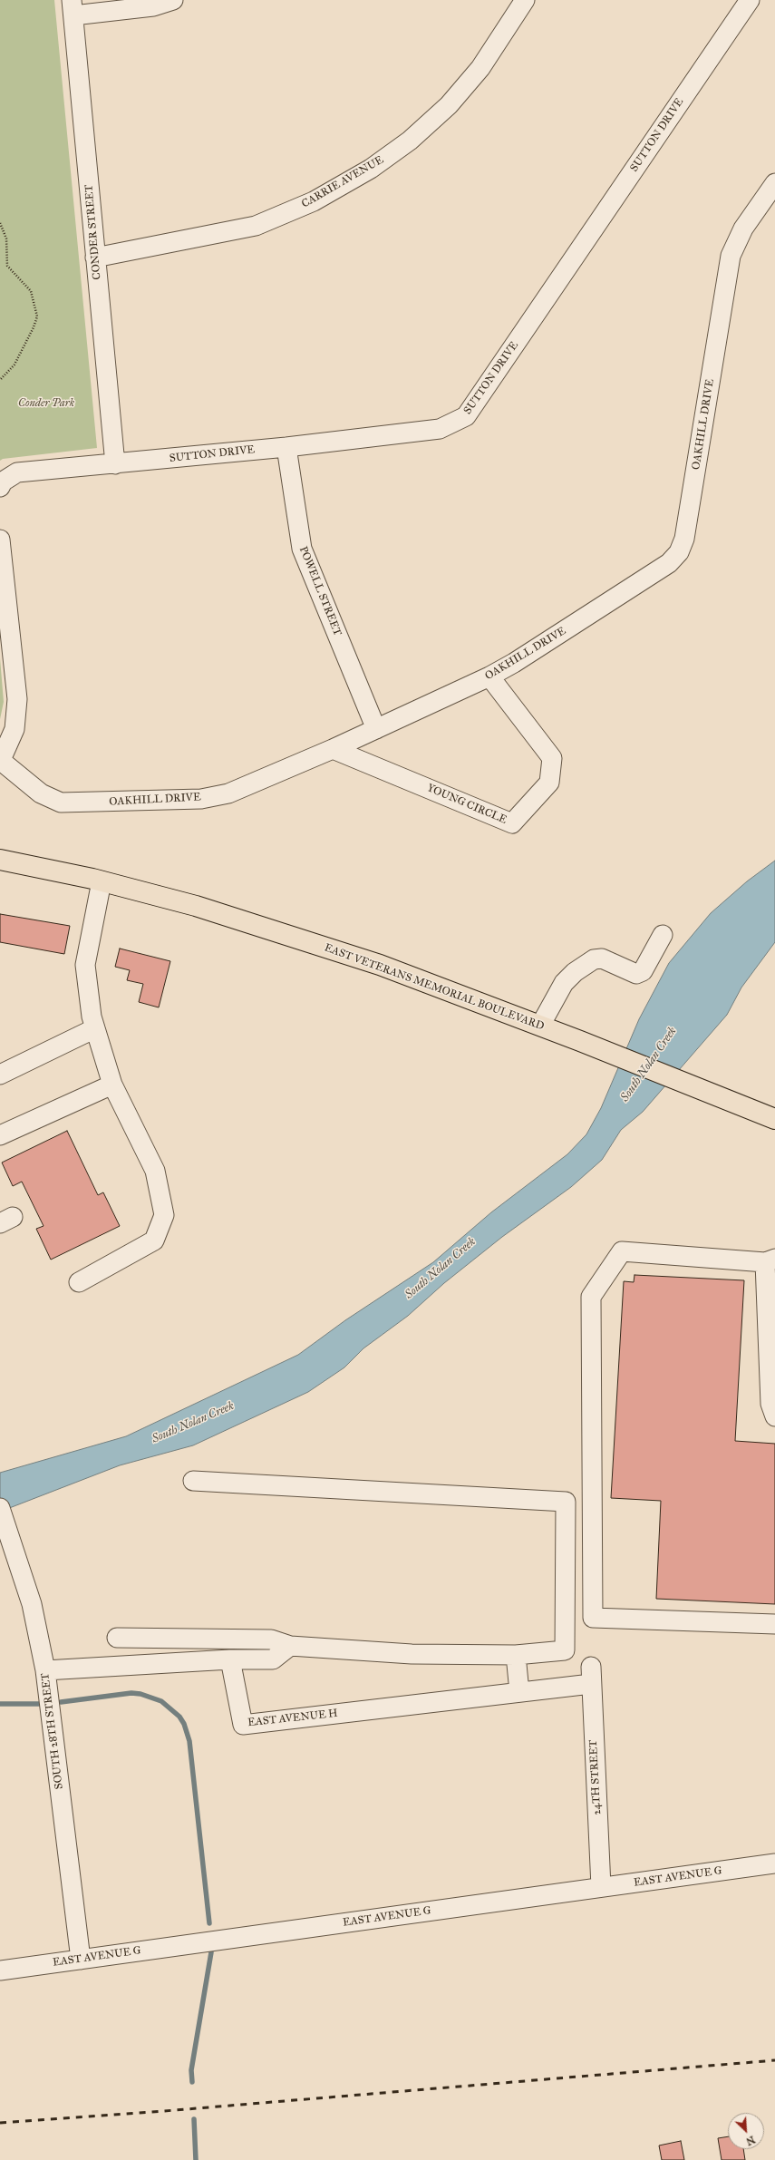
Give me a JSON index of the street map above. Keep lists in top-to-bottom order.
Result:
{
  "streets": {
    "main road": ["EAST VETERANS MEMORIAL BOULEVARD"],
    "street": [
      "SUTTON DRIVE",
      "CARRIE AVENUE",
      "CONDER STREET",
      "OAKHILL DRIVE",
      "POWELL STREET",
      "YOUNG CIRCLE",
      "EAST AVENUE H",
      "SOUTH 28TH STREET",
      "24TH STREET",
      "EAST AVENUE G"
    ]
  },
  "crossings": [
    ["SUTTON DRIVE", "CONDER STREET"],
    ["SUTTON DRIVE", "POWELL STREET"],
    ["CARRIE AVENUE", "CONDER STREET"],
    ["OAKHILL DRIVE", "POWELL STREET"],
    ["OAKHILL DRIVE", "YOUNG CIRCLE"],
    ["EAST AVENUE H", "24TH STREET"],
    ["SOUTH 28TH STREET", "EAST AVENUE G"],
    ["24TH STREET", "EAST AVENUE G"]
  ],
  "water": ["South Nolan Creek"],
  "parks": ["Conder Park"],
  "north": "bottom right"
}
